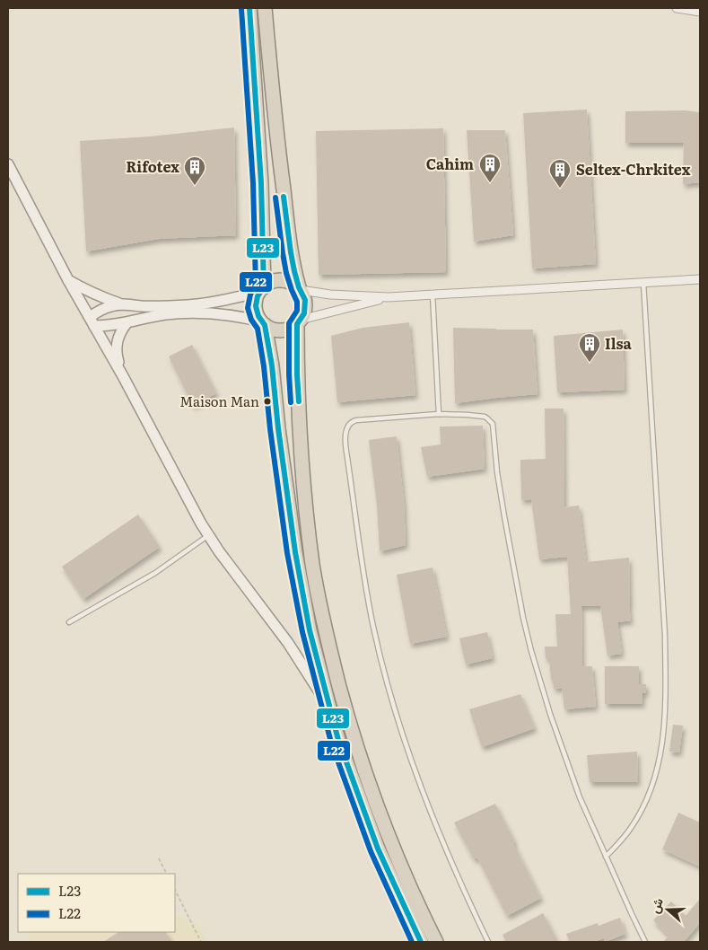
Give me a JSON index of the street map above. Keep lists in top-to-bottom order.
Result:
{
  "places": {
    "building": [
      "Cahim",
      "Rifotex",
      "Seltex-Chrkitex",
      "Ilsa"
    ],
    "other": ["Maison Man"]
  },
  "lines": ["transit line L23", "transit line L22"],
  "legend": ["L23", "L22"],
  "north": "left"
}
